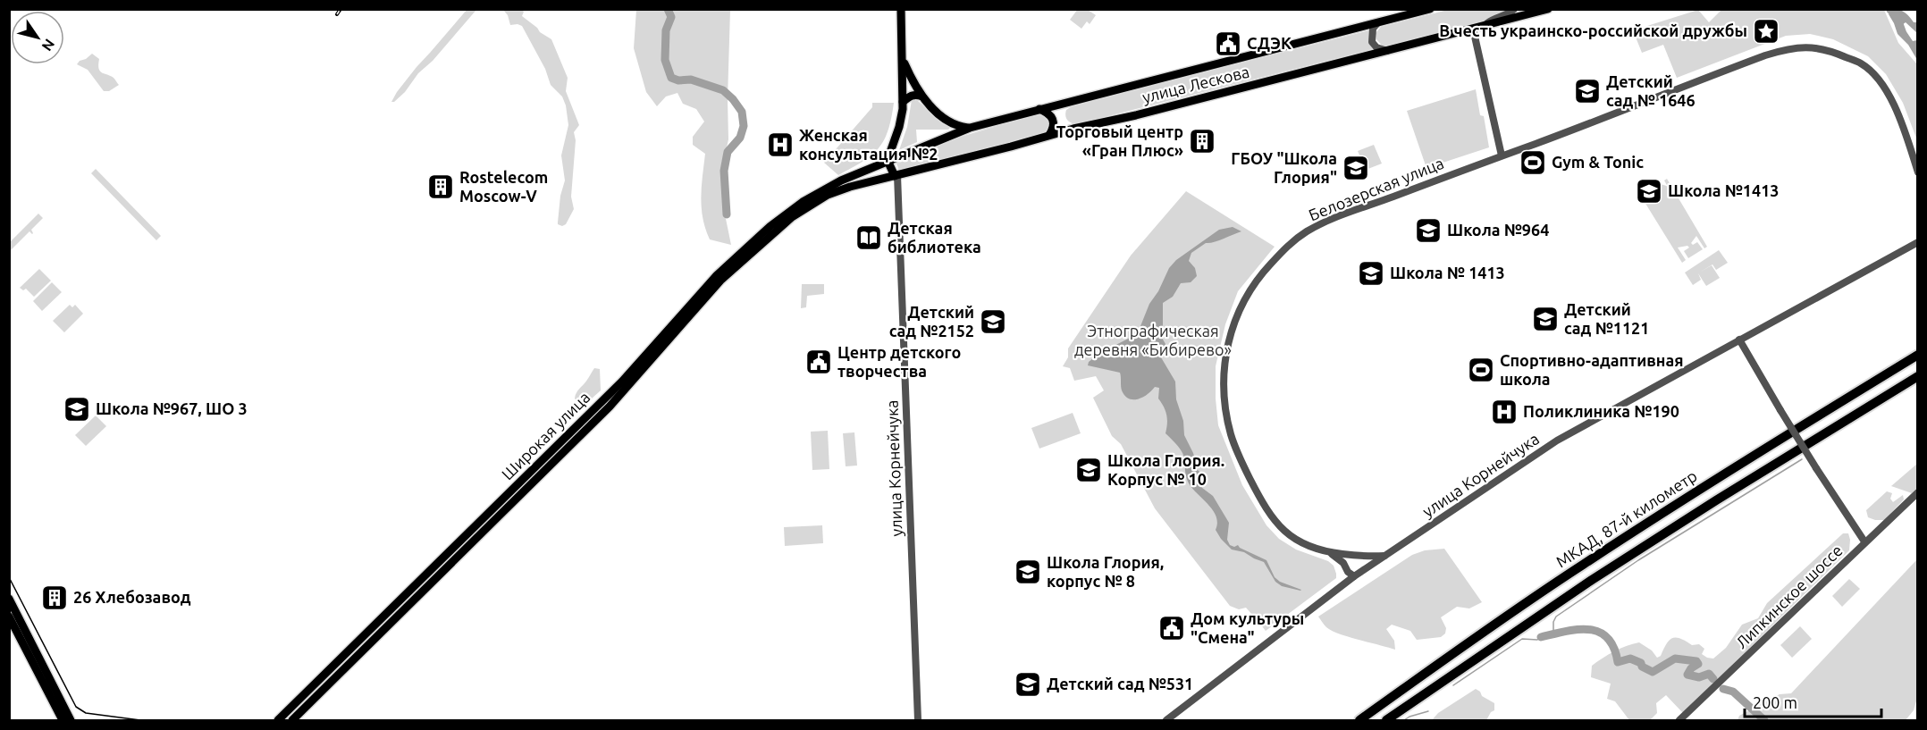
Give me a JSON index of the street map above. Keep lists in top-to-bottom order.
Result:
{
  "streets": {
    "highway": ["МКАД, 87-й километр"],
    "main road": ["улица Лескова", "Широкая улица"],
    "street": ["Белозерская улица", "улица Корнейчука", "Липкинское шоссе"]
  },
  "crossings": [
    ["улица Лескова", "Широкая улица"],
    ["улица Лескова", "улица Корнейчука"],
    ["Белозерская улица", "улица Корнейчука"]
  ],
  "parks": ["Этнографическая деревня «Бибирево»"],
  "places": {
    "place": ["В честь украинско-российской дружбы"],
    "public building": ["СДЭК", "Центр детского творчества", "Дом культуры \"Смена\""],
    "school or university": [
      "Детский сад № 1646",
      "ГБОУ \"Школа Глория\"",
      "Школа №1413",
      "Школа №964",
      "Школа № 1413",
      "Детский сад №1121",
      "Детский сад №2152",
      "Школа №967, ШО 3",
      "Школа Глория. Корпус № 10",
      "Школа Глория, корпус № 8",
      "Детский сад №531"
    ],
    "building": ["Торговый центр «Гран Плюс»", "Rostelecom Moscow-V", "26 Хлебозавод"],
    "hospital": ["Женская консультация №2", "Поликлиника №190"],
    "sports": ["Gym & Tonic", "Спортивно-адаптивная школа"],
    "library": ["Детская библиотека"]
  },
  "scale_bar": "200 m",
  "north": "bottom right"
}
